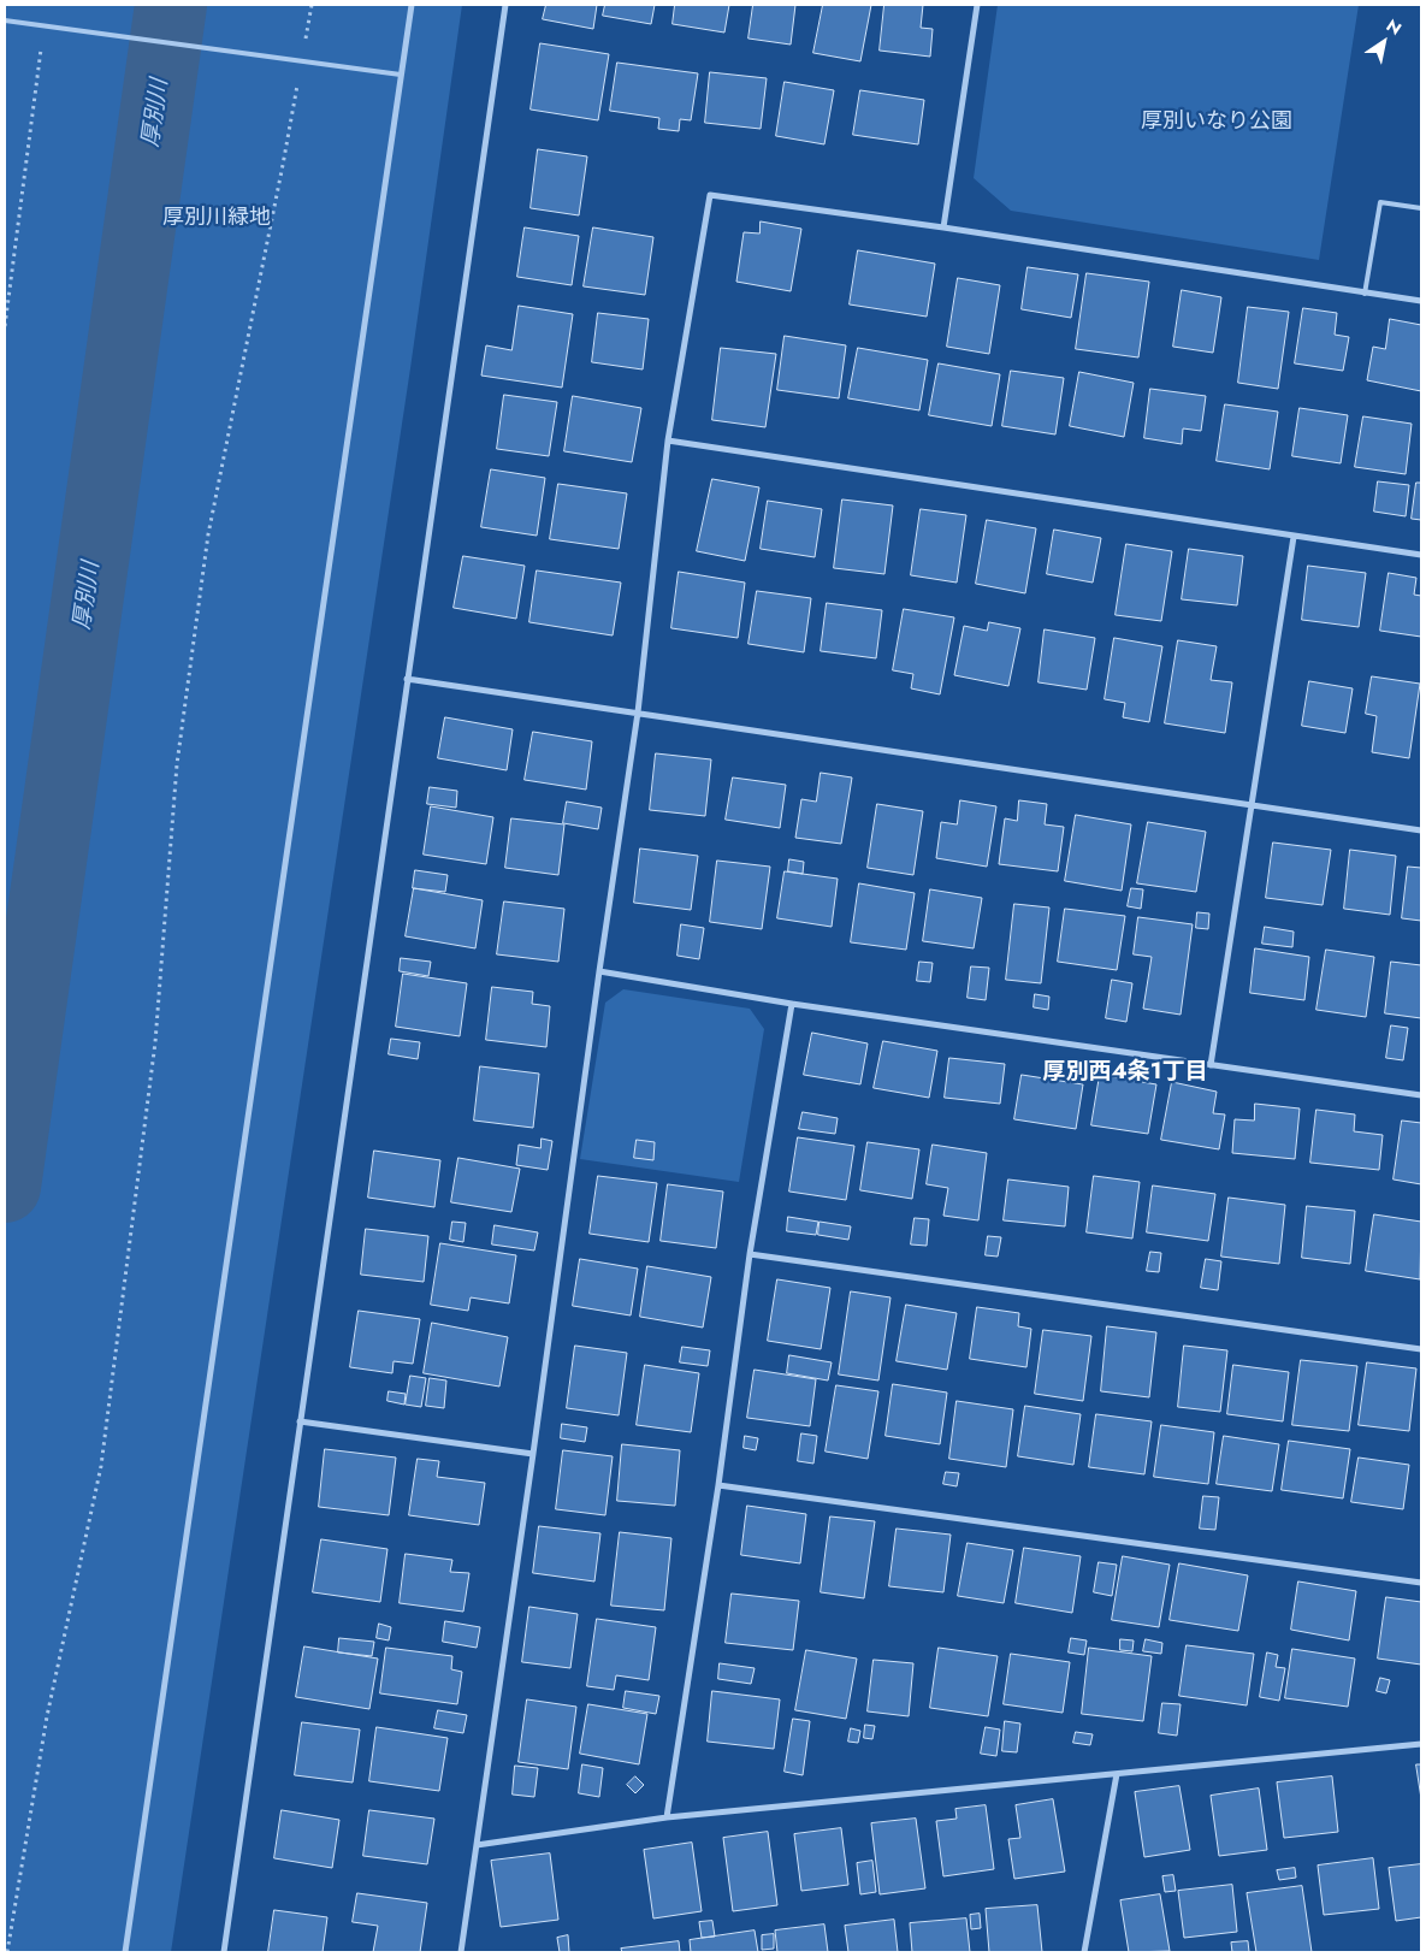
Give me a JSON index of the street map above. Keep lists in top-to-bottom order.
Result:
{
  "districts": ["厚別西4条1丁目"],
  "water": ["厚別川"],
  "parks": ["厚別いなり公園", "厚別川緑地"],
  "north": "top right"
}
